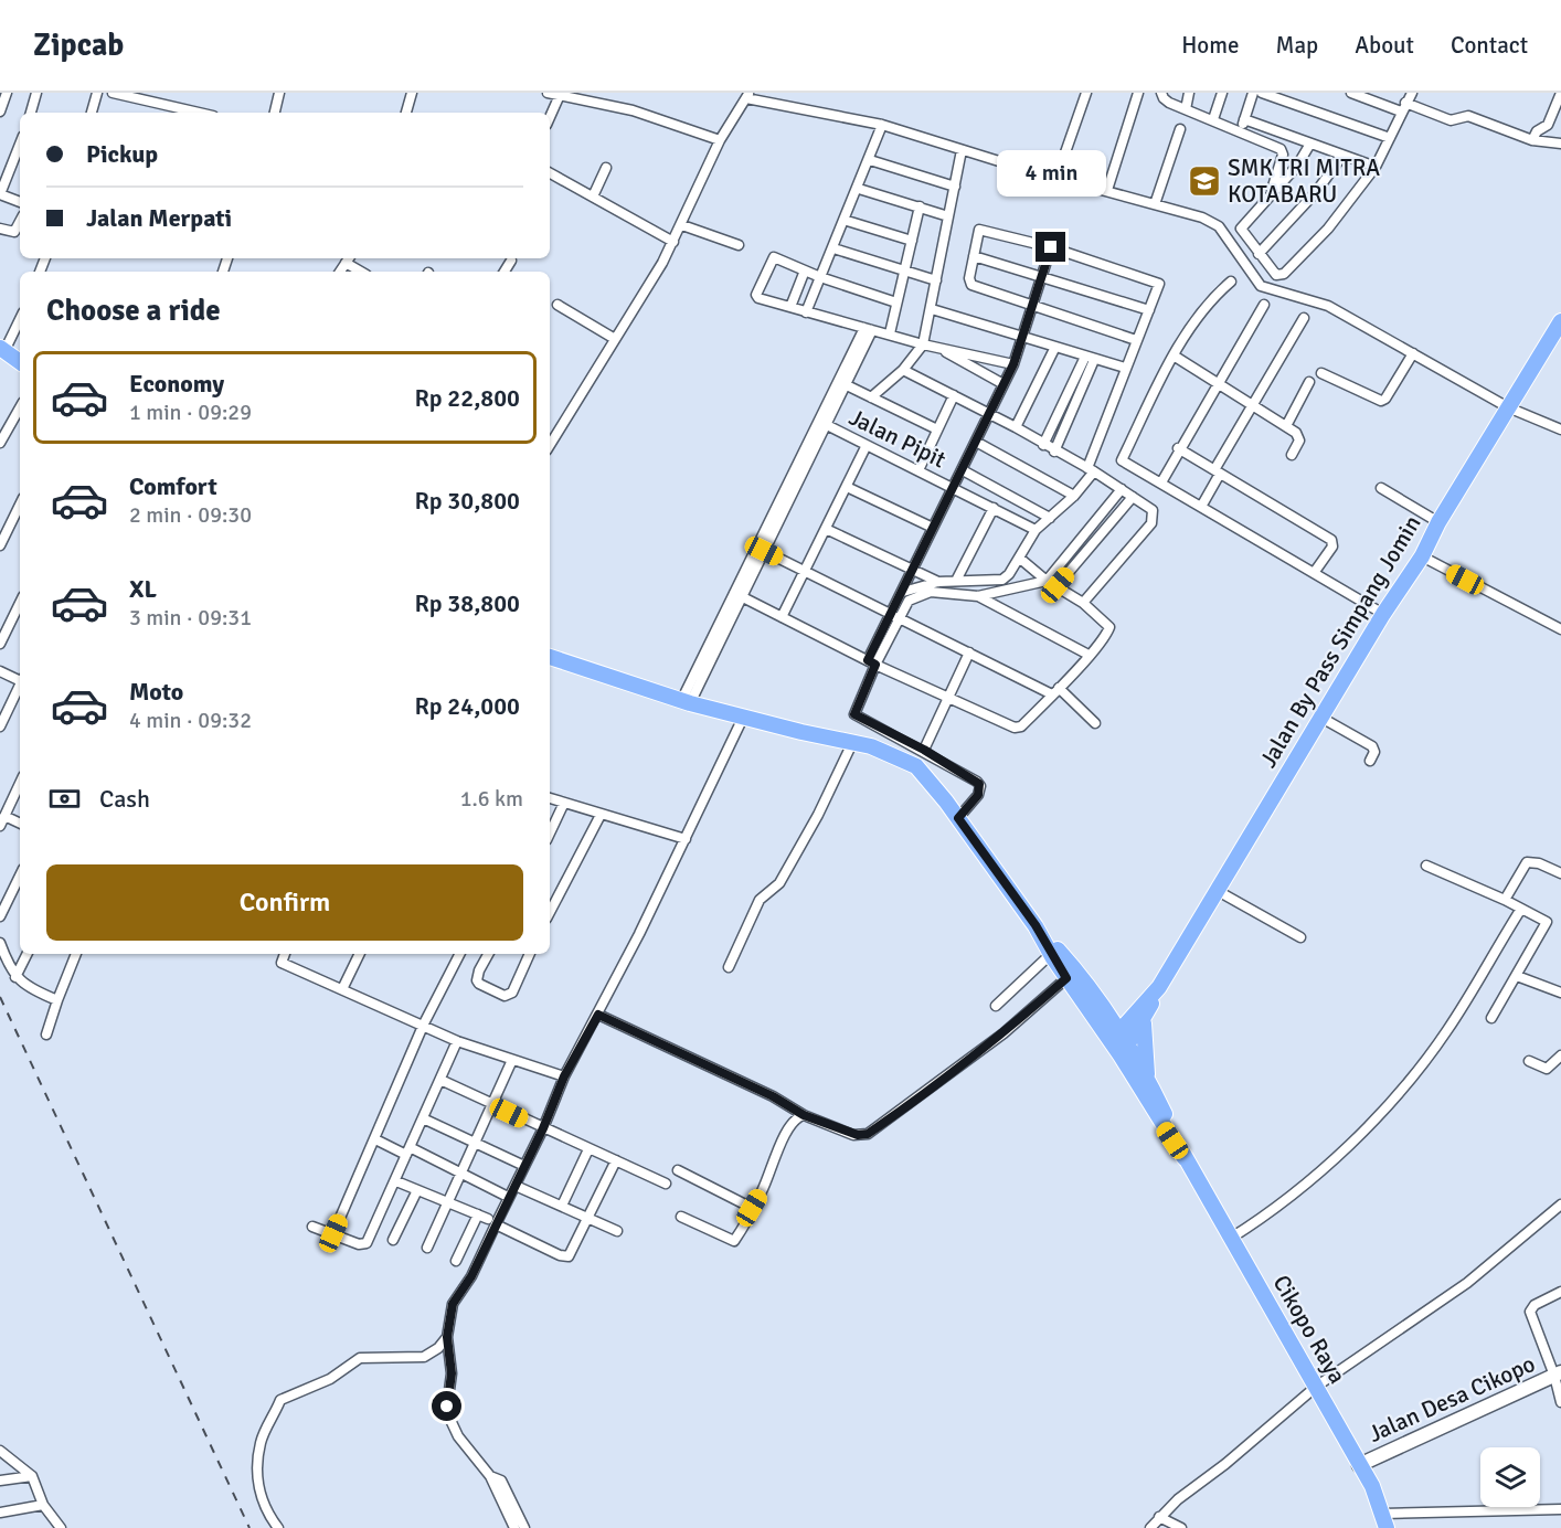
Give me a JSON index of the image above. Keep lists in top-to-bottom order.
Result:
{
  "streets": {
    "highway": ["Jalan By Pass Simpang Jomin", "Cikopo Raya"],
    "main road": ["Jalan Desa Cikopo"],
    "street": ["Jalan Pipit"]
  },
  "crossings": [
    ["Jalan By Pass Simpang Jomin", "Cikopo Raya"],
    ["Cikopo Raya", "Jalan Desa Cikopo"]
  ],
  "places": {
    "school or university": ["SMK TRI MITRA KOTABARU"]
  },
  "page": {
    "header": "Zipcab",
    "nav": [
      "Home",
      "Map",
      "About",
      "Contact"
    ],
    "banner": ["Pickup", "Jalan Merpati"],
    "bubble": "4 min",
    "heading": "Choose a ride",
    "list": [
      {
        "name": "Economy",
        "note": "1 min · 09:29",
        "value": "Rp 22,800"
      },
      {
        "name": "Comfort",
        "note": "2 min · 09:30",
        "value": "Rp 30,800"
      },
      {
        "name": "XL",
        "note": "3 min · 09:31",
        "value": "Rp 38,800"
      },
      {
        "name": "Moto",
        "note": "4 min · 09:32",
        "value": "Rp 24,000"
      }
    ],
    "pay": ["Cash", "1.6 km"],
    "buttons": "Confirm"
  }
}
